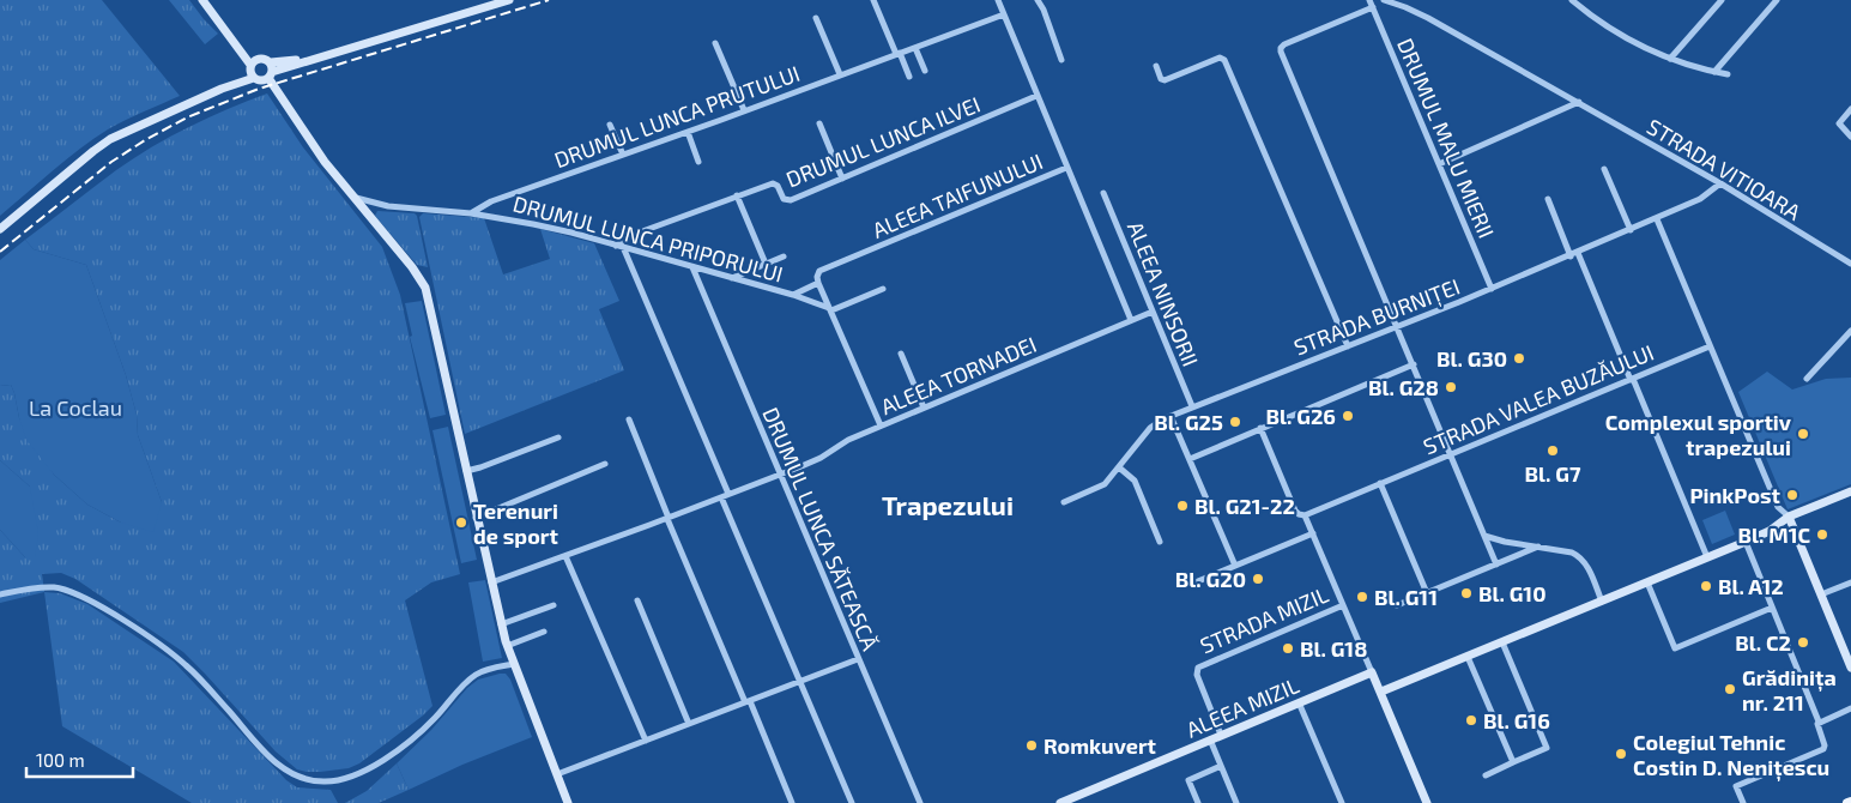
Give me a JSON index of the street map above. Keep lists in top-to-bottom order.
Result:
{
  "streets": {
    "street": [
      "DRUMUL LUNCA PRUTULUI",
      "DRUMUL MALU MIERII",
      "DRUMUL LUNCA ILVEI",
      "STRADA VITIOARA",
      "ALEEA TAIFUNULUI",
      "DRUMUL LUNCA PRIPORULUI",
      "ALEEA NINSORII",
      "STRADA BURNIȚEI",
      "ALEEA TORNADEI",
      "STRADA VALEA BUZĂULUI",
      "DRUMUL LUNCA SĂTEASCĂ",
      "STRADA MIZIL",
      "ALEEA MIZIL"
    ]
  },
  "crossings": [
    ["DRUMUL LUNCA PRUTULUI", "DRUMUL LUNCA PRIPORULUI"],
    ["DRUMUL MALU MIERII", "STRADA BURNIȚEI"],
    ["DRUMUL LUNCA ILVEI", "DRUMUL LUNCA PRIPORULUI"],
    ["STRADA VITIOARA", "STRADA BURNIȚEI"],
    ["ALEEA TAIFUNULUI", "DRUMUL LUNCA PRIPORULUI"],
    ["ALEEA TAIFUNULUI", "ALEEA TORNADEI"],
    ["DRUMUL LUNCA PRIPORULUI", "DRUMUL LUNCA SĂTEASCĂ"],
    ["ALEEA NINSORII", "STRADA BURNIȚEI"],
    ["ALEEA NINSORII", "ALEEA TORNADEI"],
    ["ALEEA TORNADEI", "DRUMUL LUNCA SĂTEASCĂ"],
    ["STRADA VALEA BUZĂULUI", "STRADA MIZIL"],
    ["STRADA MIZIL", "ALEEA MIZIL"]
  ],
  "districts": ["Trapezului"],
  "parks": ["La Coclau"],
  "places": [
    "Bl. G30",
    "Bl. G28",
    "Bl. G26",
    "Bl. G25",
    "Complexul sportiv trapezului",
    "Bl. G7",
    "PinkPost",
    "Bl. G21-22",
    "Terenuri de sport",
    "Bl. M1C",
    "Bl. G20",
    "Bl. A12",
    "Bl. G10",
    "Bl. G11",
    "Bl. C2",
    "Bl. G18",
    "Grădinița nr. 211",
    "Bl. G16",
    "Romkuvert",
    "Colegiul Tehnic Costin D. Nenițescu"
  ],
  "scale_bar": "100 m"
}
